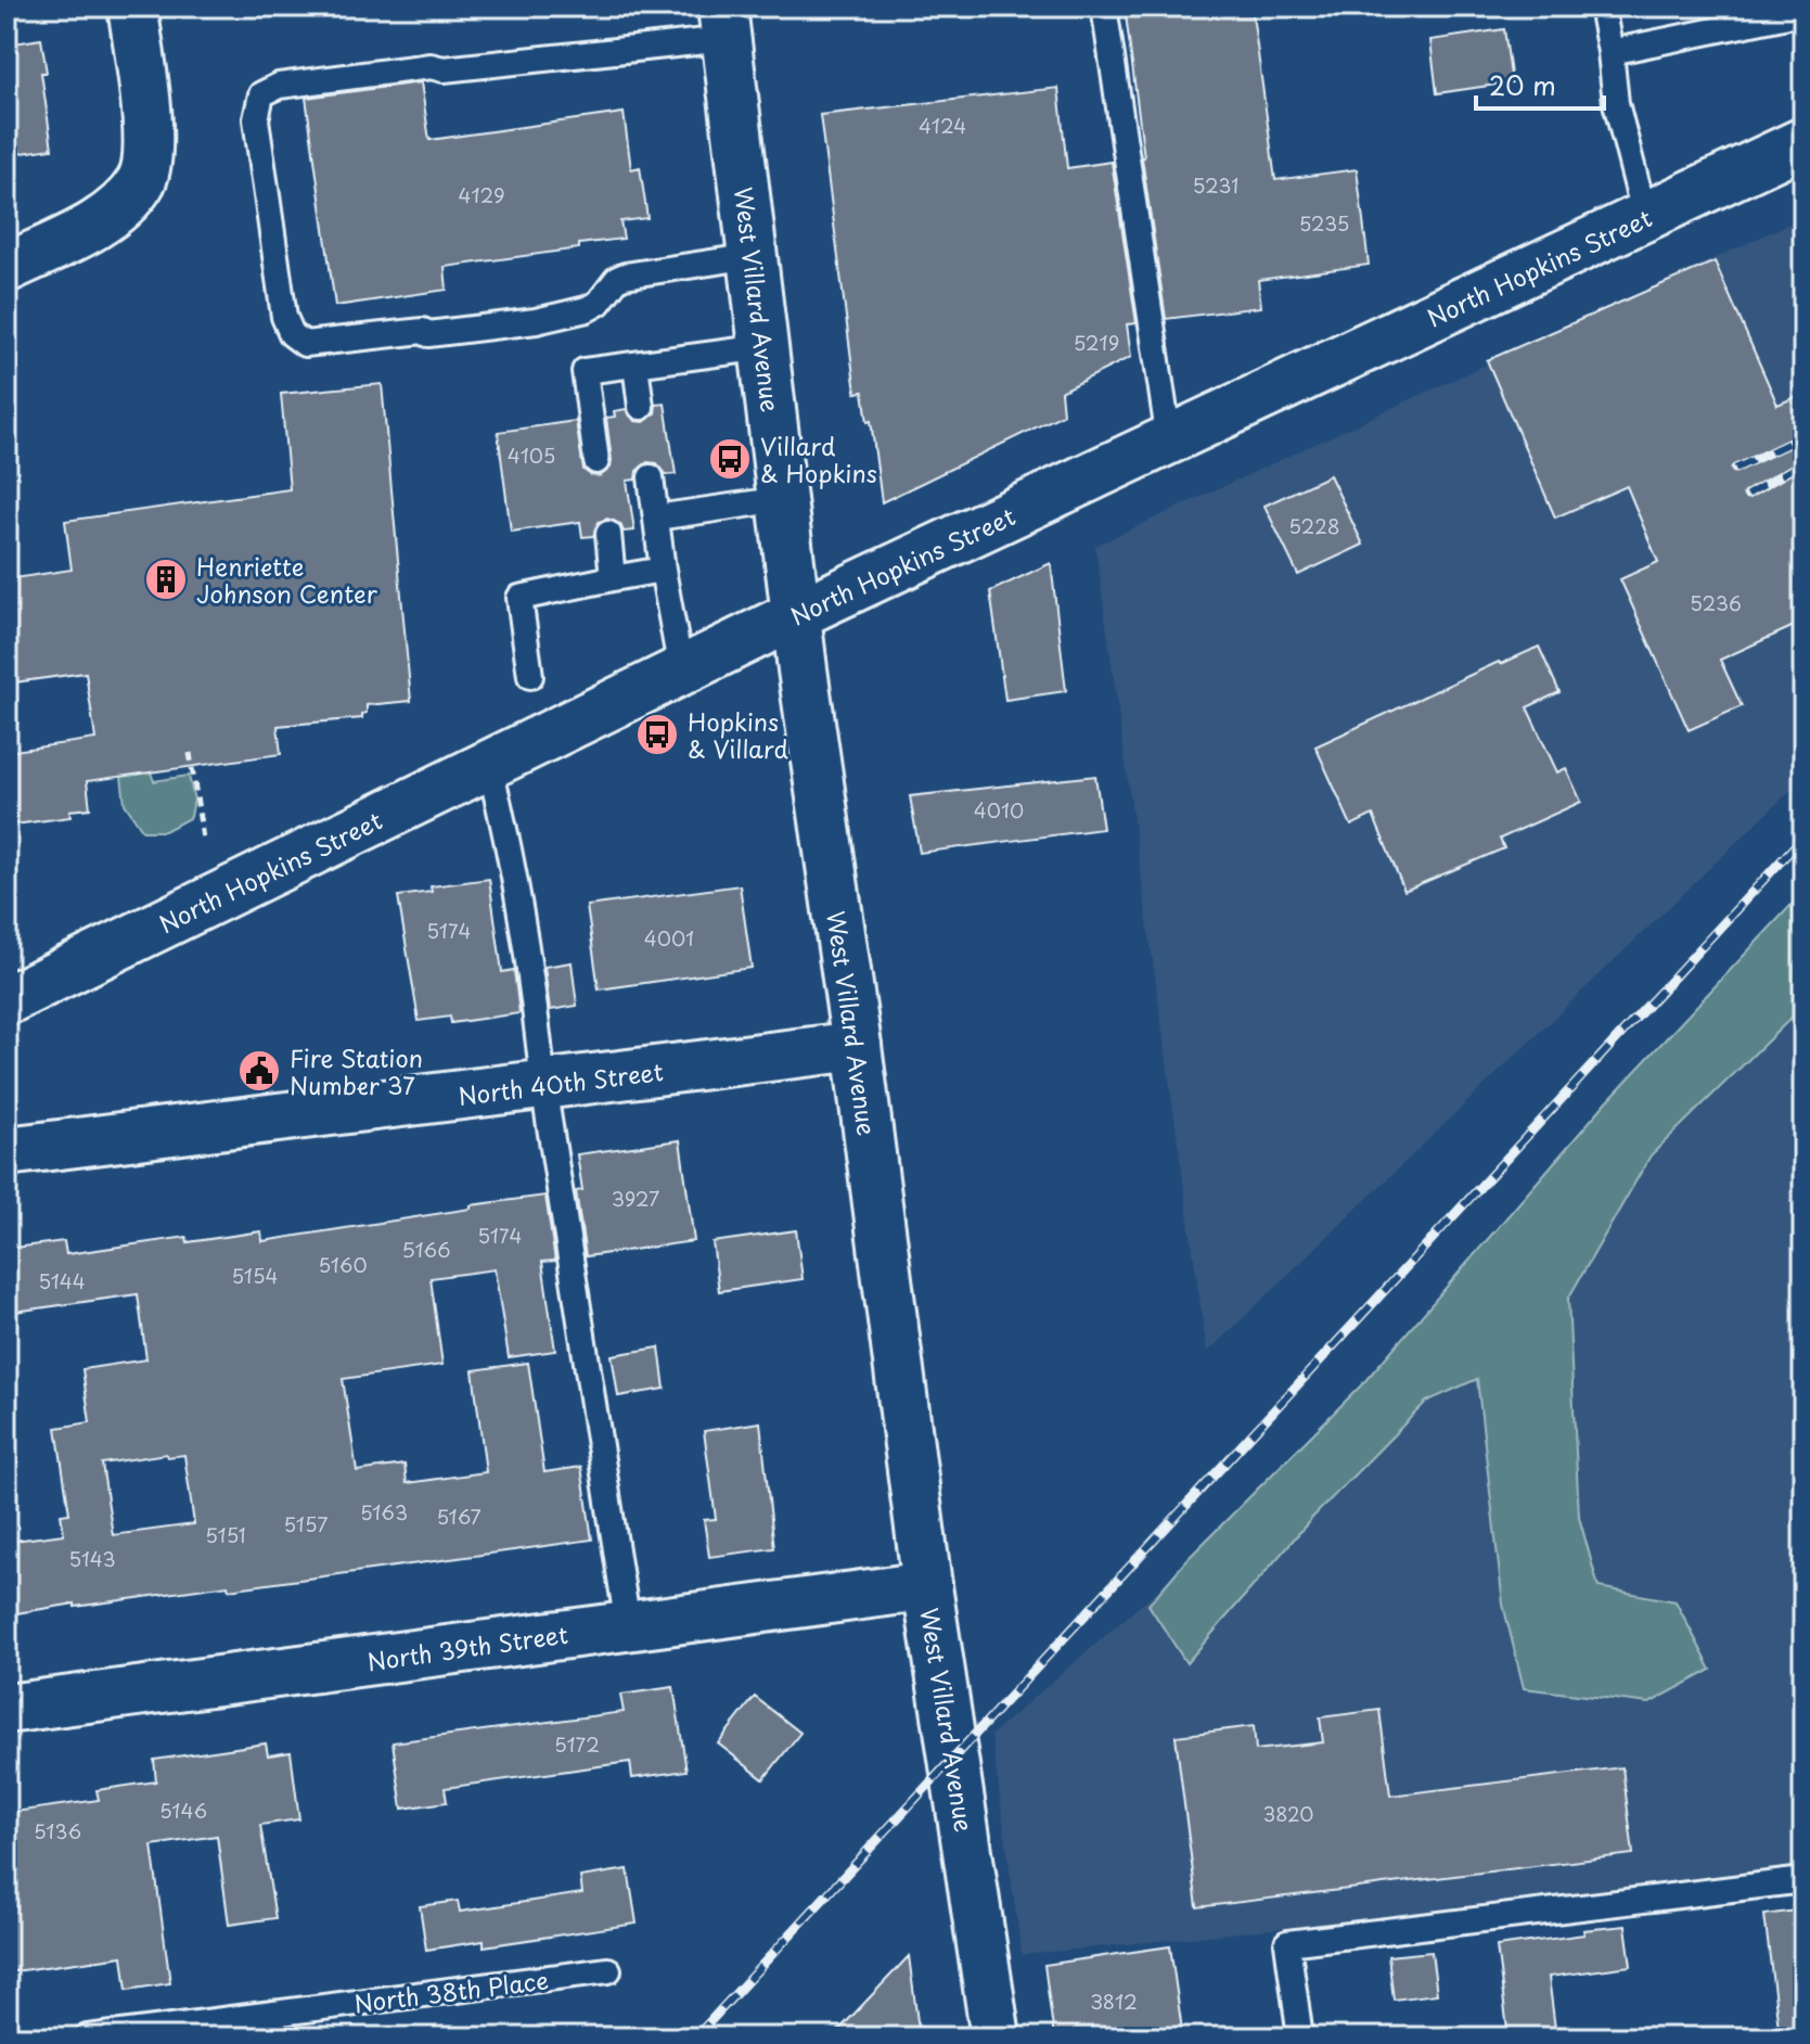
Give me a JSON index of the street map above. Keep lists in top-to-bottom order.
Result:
{
  "streets": {
    "street": [
      "North Hopkins Street",
      "West Villard Avenue",
      "North 40th Street",
      "North 39th Street"
    ],
    "lane": ["North 38th Place"]
  },
  "crossings": [
    ["North Hopkins Street", "West Villard Avenue"],
    ["West Villard Avenue", "North 40th Street"],
    ["West Villard Avenue", "North 39th Street"]
  ],
  "places": {
    "bus stop": ["Villard & Hopkins", "Hopkins & Villard"],
    "building": ["Henriette Johnson Center"],
    "public building": ["Fire Station Number 37"]
  },
  "house_numbers": [
    "4124",
    "5231",
    "4129",
    "5235",
    "5219",
    "4105",
    "5228",
    "5236",
    "4010",
    "5174",
    "4001",
    "3927",
    "5174",
    "5166",
    "5160",
    "5154",
    "5144",
    "5163",
    "5167",
    "5157",
    "5151",
    "5143",
    "5172",
    "5146",
    "3820",
    "5136",
    "3812"
  ],
  "scale_bar": "20 m"
}
